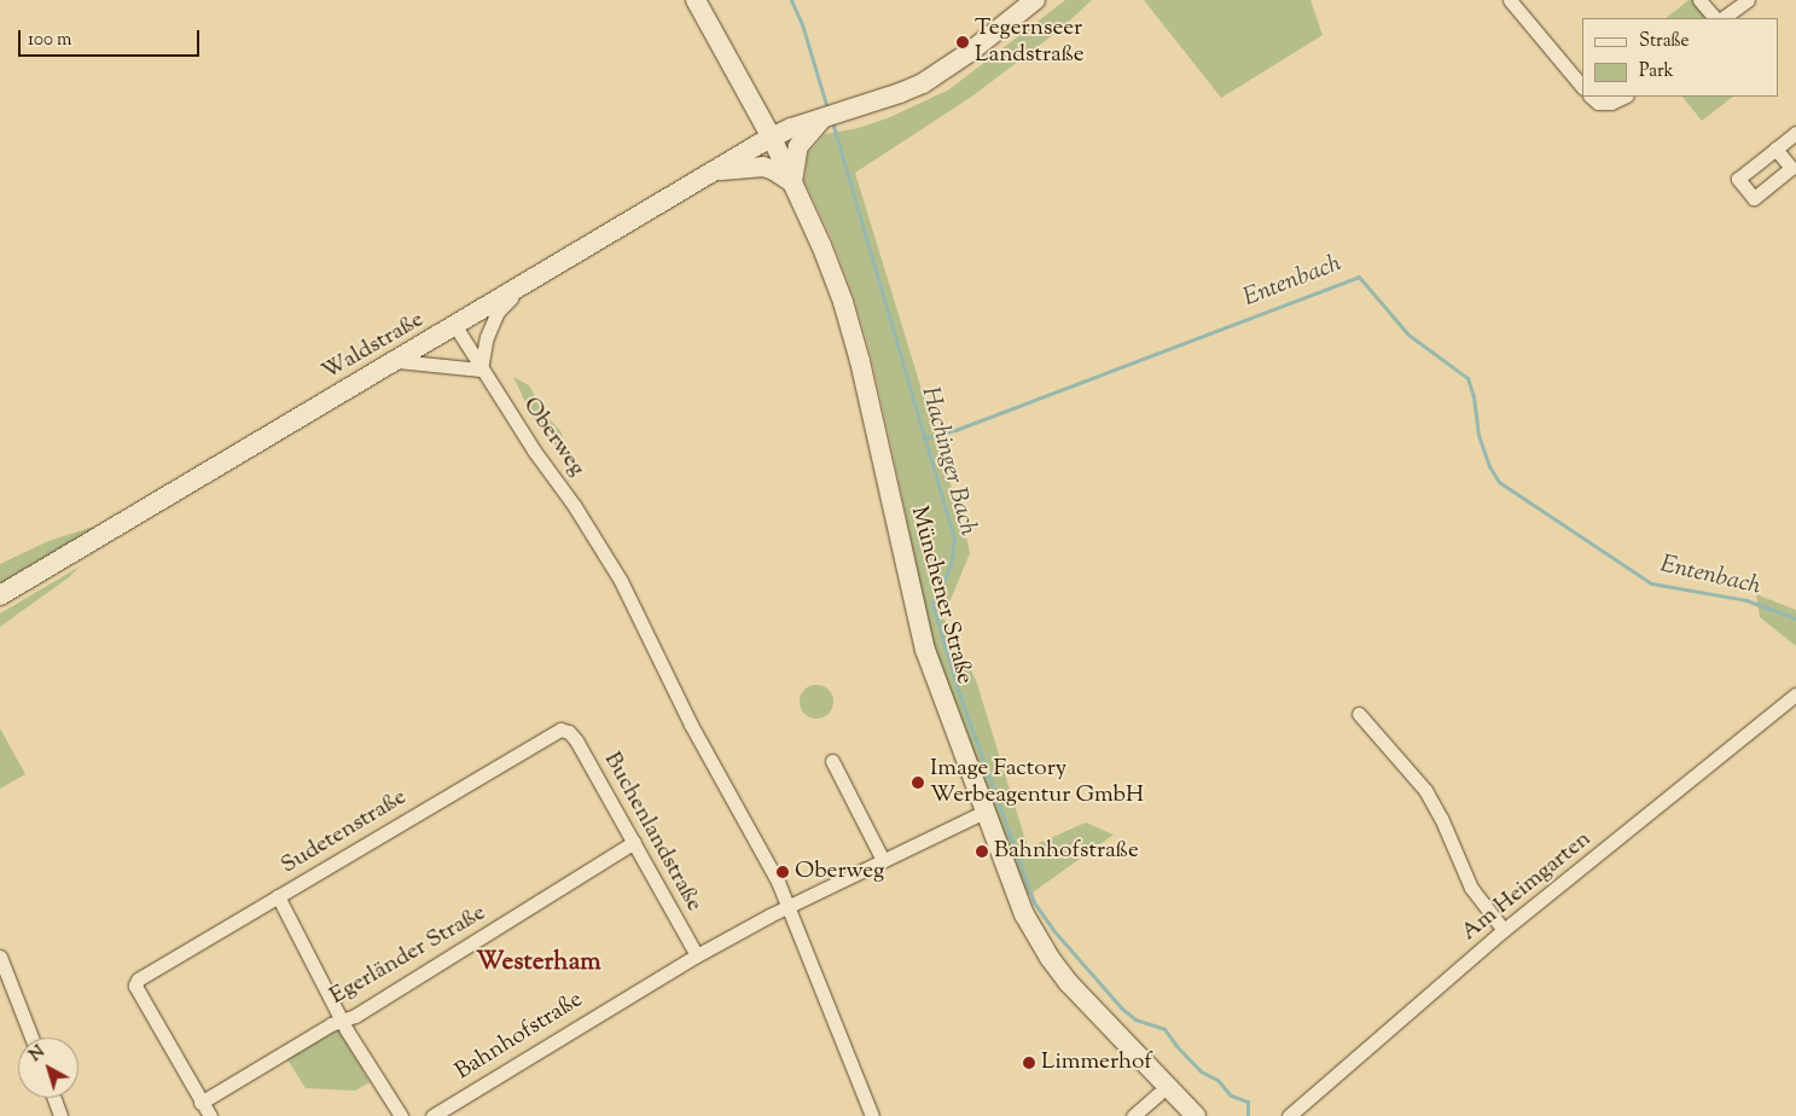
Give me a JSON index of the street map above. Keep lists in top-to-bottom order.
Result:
{
  "streets": {
    "main road": ["Waldstraße", "Münchener Straße"],
    "street": [
      "Oberweg",
      "Sudetenstraße",
      "Buchenlandstraße",
      "Am Heimgarten",
      "Egerländer Straße",
      "Bahnhofstraße"
    ]
  },
  "crossings": [
    ["Waldstraße", "Oberweg"],
    ["Waldstraße", "Münchener Straße"],
    ["Oberweg", "Bahnhofstraße"],
    ["Münchener Straße", "Bahnhofstraße"],
    ["Sudetenstraße", "Buchenlandstraße"],
    ["Sudetenstraße", "Egerländer Straße"],
    ["Buchenlandstraße", "Egerländer Straße"],
    ["Buchenlandstraße", "Bahnhofstraße"]
  ],
  "districts": ["Westerham"],
  "water": ["Entenbach", "Hachinger Bach"],
  "places": [
    "Tegernseer Landstraße",
    "Image Factory Werbeagentur GmbH",
    "Bahnhofstraße",
    "Oberweg",
    "Limmerhof"
  ],
  "legend": ["Straße", "Park"],
  "scale_bar": "100 m",
  "north": "top left"
}
